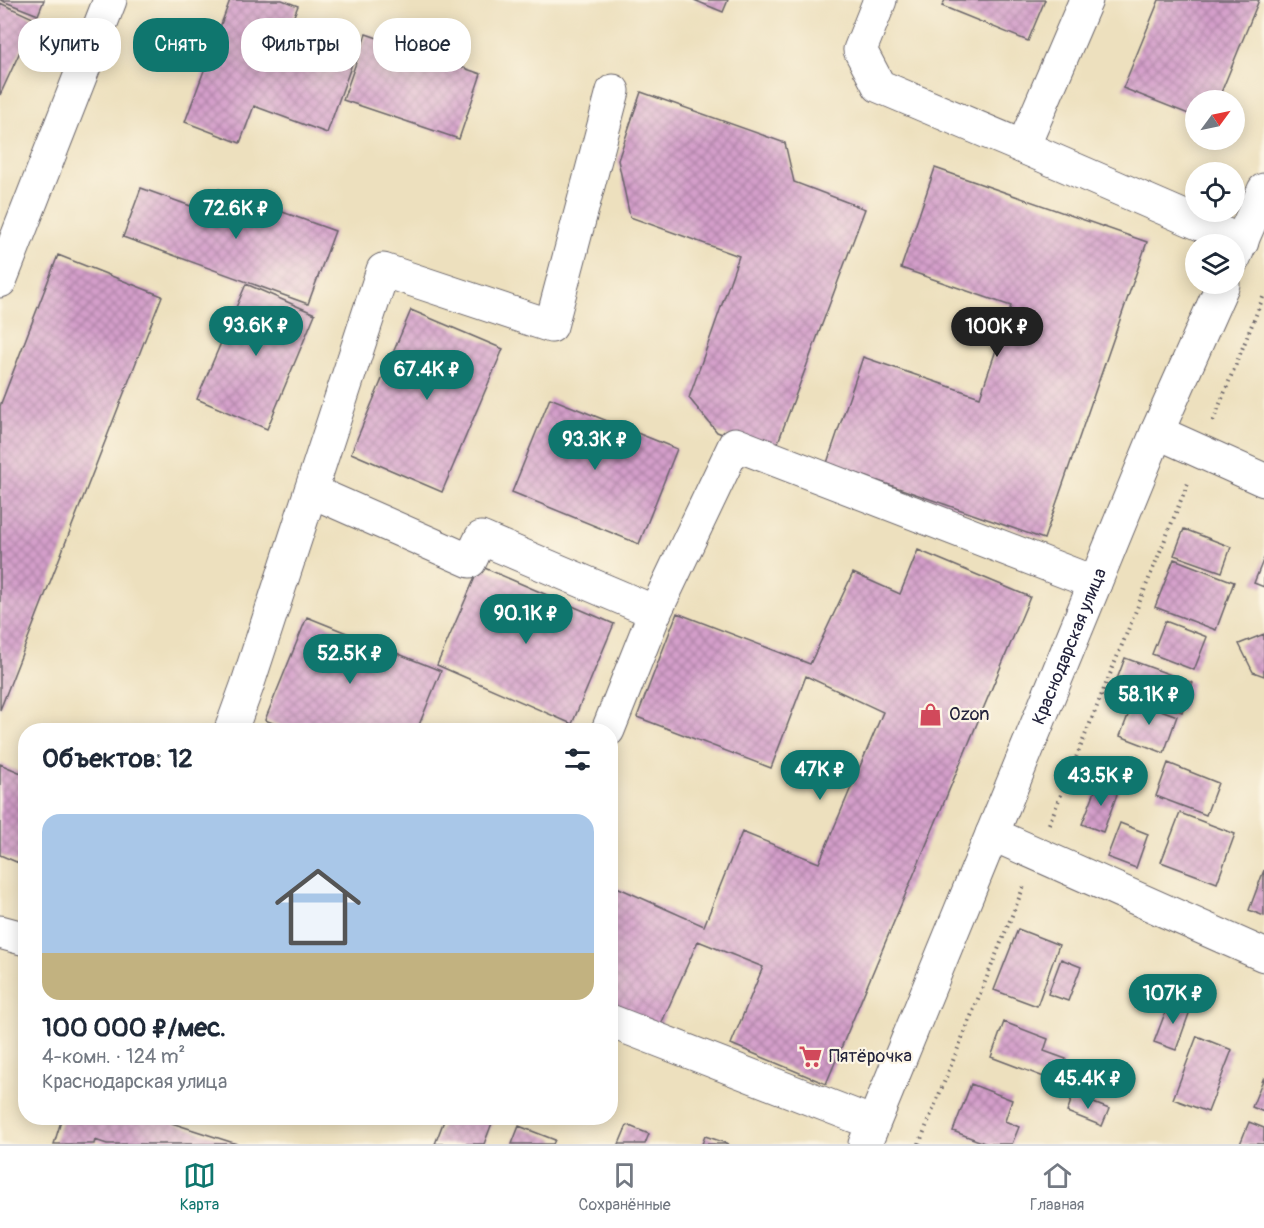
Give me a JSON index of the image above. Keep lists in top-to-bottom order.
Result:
{
  "streets": {
    "street": ["Краснодарская улица"]
  },
  "places": {
    "shop": ["Ozon"],
    "supermarket": ["Пятёрочка"]
  },
  "north": "top right",
  "page": {
    "chip": [
      "Купить",
      "Снять",
      "Фильтры",
      "Новое"
    ],
    "price": [
      "72.6K ₽",
      "93.6K ₽",
      "100K ₽",
      "67.4K ₽",
      "93.3K ₽",
      "90.1K ₽",
      "52.5K ₽",
      "58.1K ₽",
      "47K ₽",
      "43.5K ₽",
      "107K ₽",
      "45.4K ₽"
    ],
    "heading": "Объектов: 12",
    "list": [
      {
        "name": "100 000 ₽/мес.",
        "note": "4-комн. · 124 m² · Краснодарская улица"
      }
    ],
    "tabs": ["Карта", "Сохранённые", "Главная"]
  }
}
